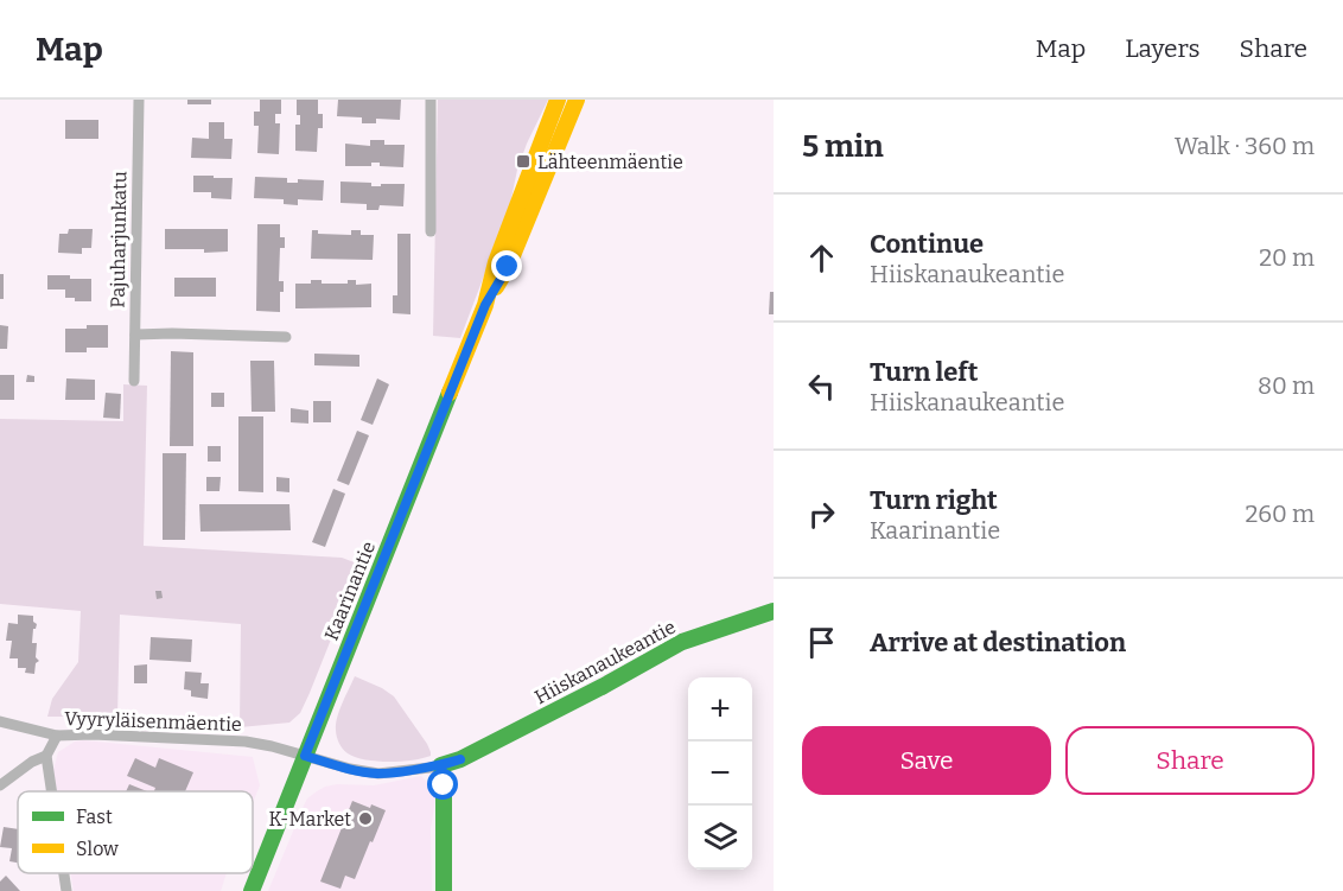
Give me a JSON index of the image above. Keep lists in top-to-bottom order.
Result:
{
  "streets": {
    "main road": ["Kaarinantie", "Hiiskanaukeantie"],
    "street": ["Pajuharjunkatu", "Vyyryläisenmäentie"]
  },
  "crossings": [
    ["Kaarinantie", "Hiiskanaukeantie"],
    ["Kaarinantie", "Vyyryläisenmäentie"],
    ["Hiiskanaukeantie", "Vyyryläisenmäentie"]
  ],
  "places": {
    "transit": ["Lähteenmäentie"],
    "other": ["K-Market"]
  },
  "legend": ["Fast", "Slow"],
  "page": {
    "header": "Map",
    "nav": ["Map", "Layers", "Share"],
    "heading": ["5 min", "Walk · 360 m"],
    "list": [
      ["Continue", "Hiiskanaukeantie", "20 m"],
      ["Turn left", "Hiiskanaukeantie", "80 m"],
      ["Turn right", "Kaarinantie", "260 m"],
      "Arrive at destination"
    ],
    "map_buttons": ["+", "−"],
    "buttons": ["Save", "Share"]
  }
}
